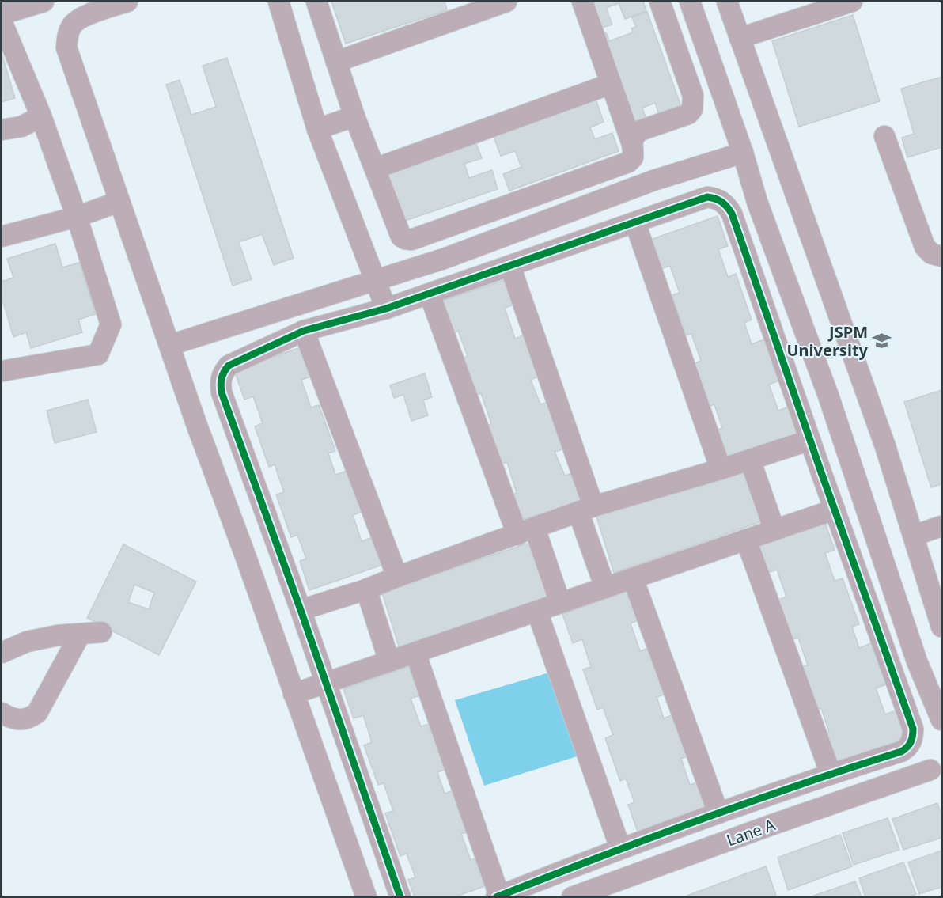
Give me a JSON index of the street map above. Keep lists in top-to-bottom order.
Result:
{
  "streets": {
    "street": ["Lane A"]
  },
  "places": {
    "school or university": ["JSPM University"]
  }
}
